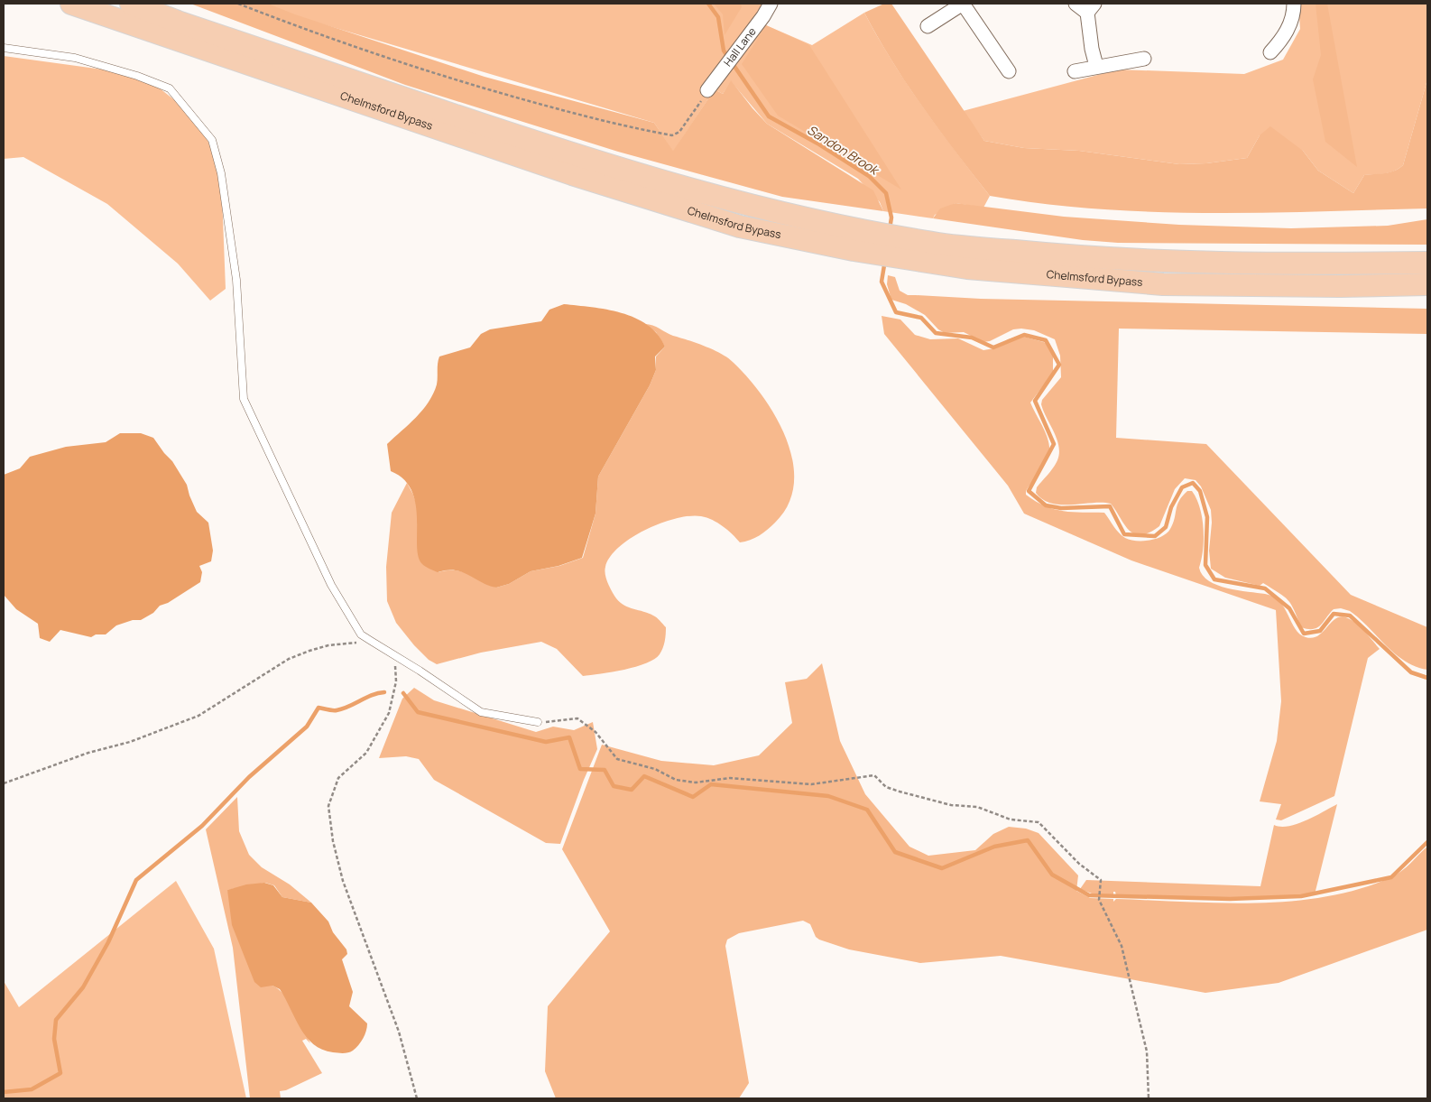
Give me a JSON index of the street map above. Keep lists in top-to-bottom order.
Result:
{
  "streets": {
    "highway": ["Chelmsford Bypass"],
    "street": ["Hall Lane"]
  },
  "water": ["Sandon Brook"]
}
